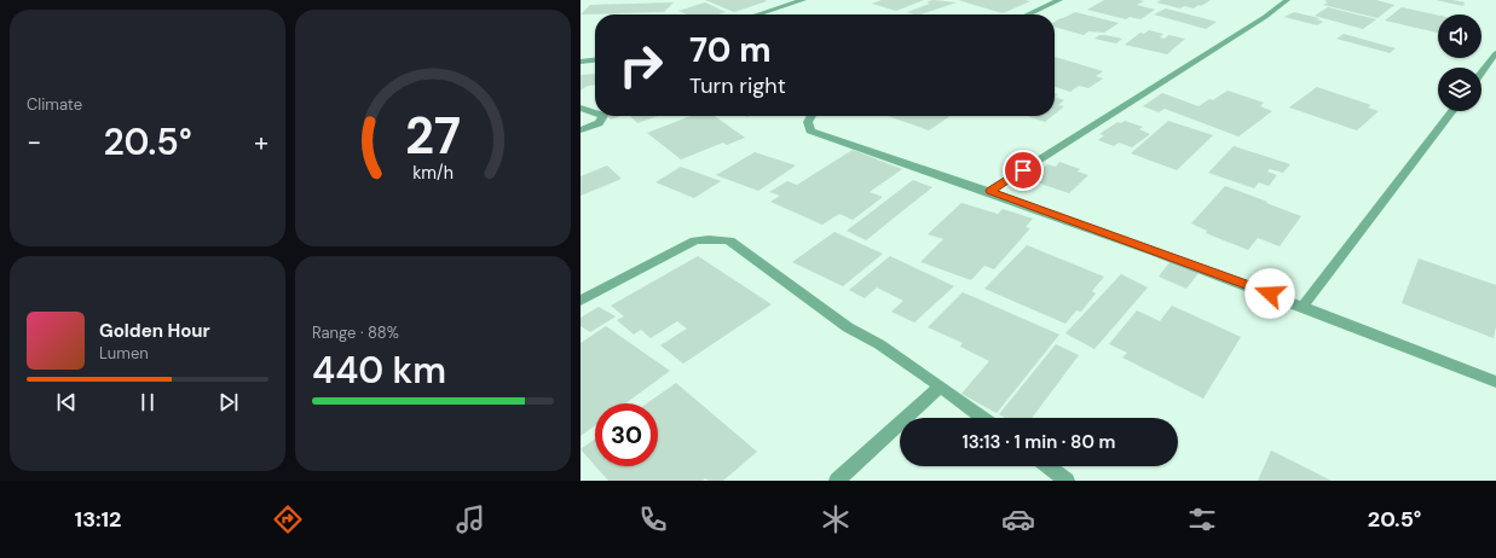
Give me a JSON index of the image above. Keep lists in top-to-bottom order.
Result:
{
  "page": {
    "tile": [
      "Climate",
      ["Range · 88%", "440 km"]
    ],
    "turn": ["70 m", "Turn right"],
    "heat": ["−", "20.5°", "+"],
    "song": ["Golden Hour", "Lumen"],
    "limit": "30",
    "trip": "13:13 · 1 min · 80 m",
    "tabs": ["13:12", "20.5°"],
    "gauge": ["27", "km/h"]
  }
}
